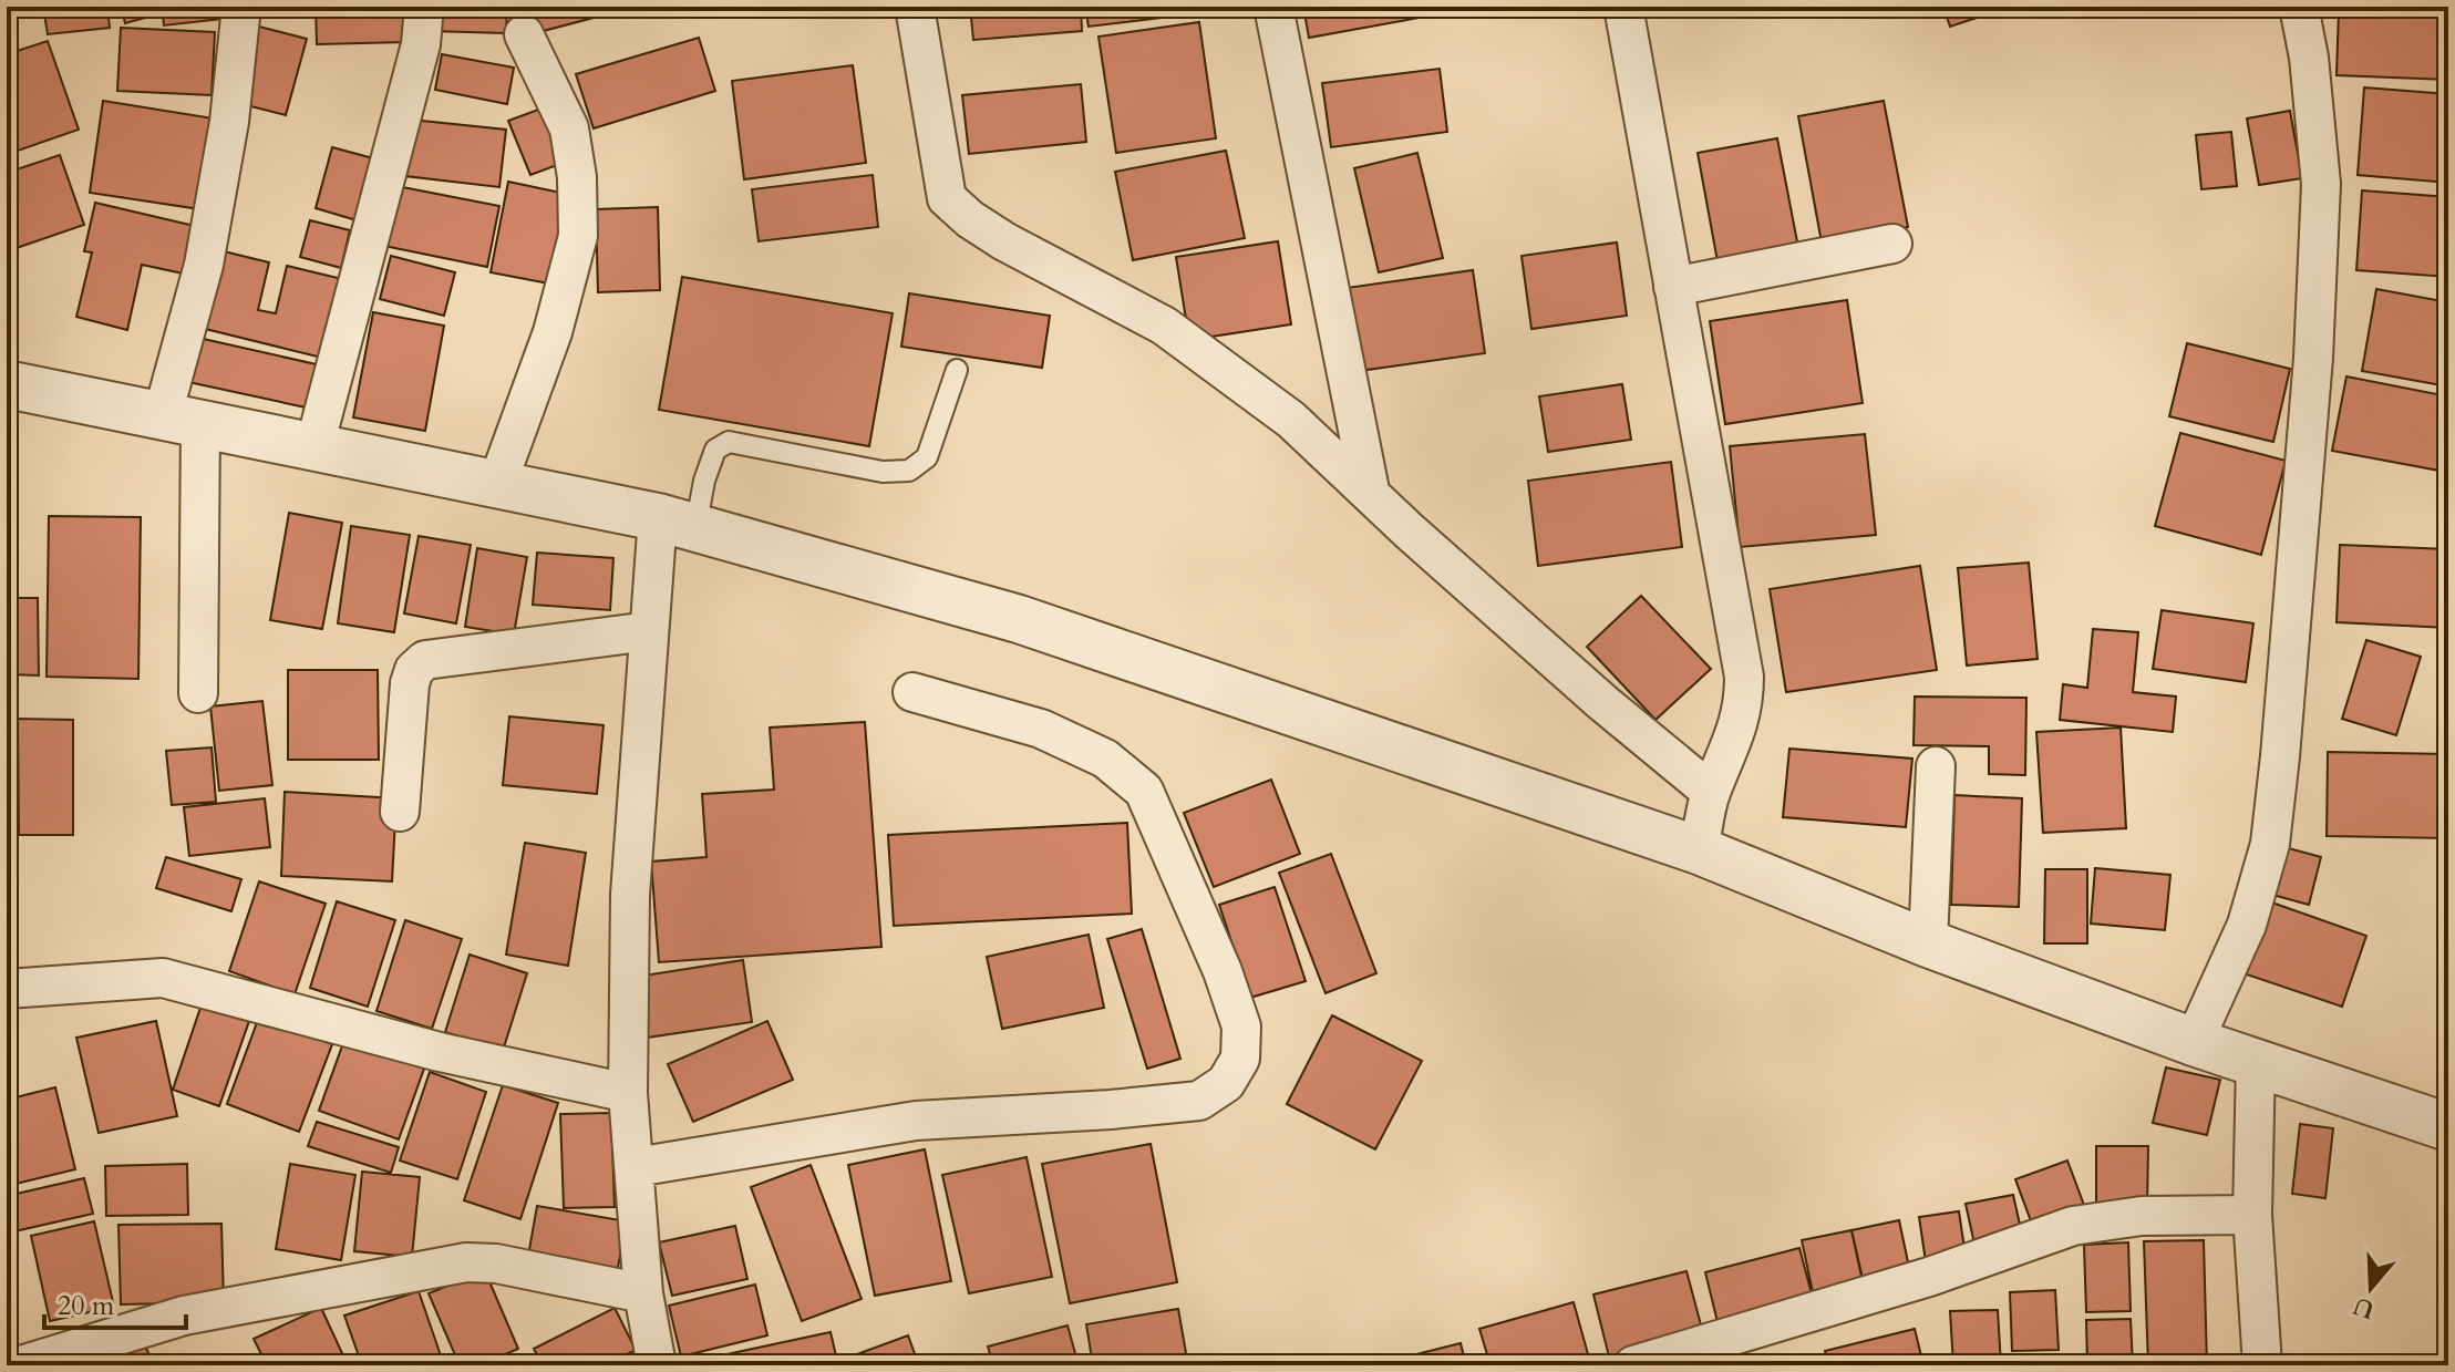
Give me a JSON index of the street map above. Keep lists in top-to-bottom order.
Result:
{
  "scale_bar": "20 m",
  "north": "bottom"
}
